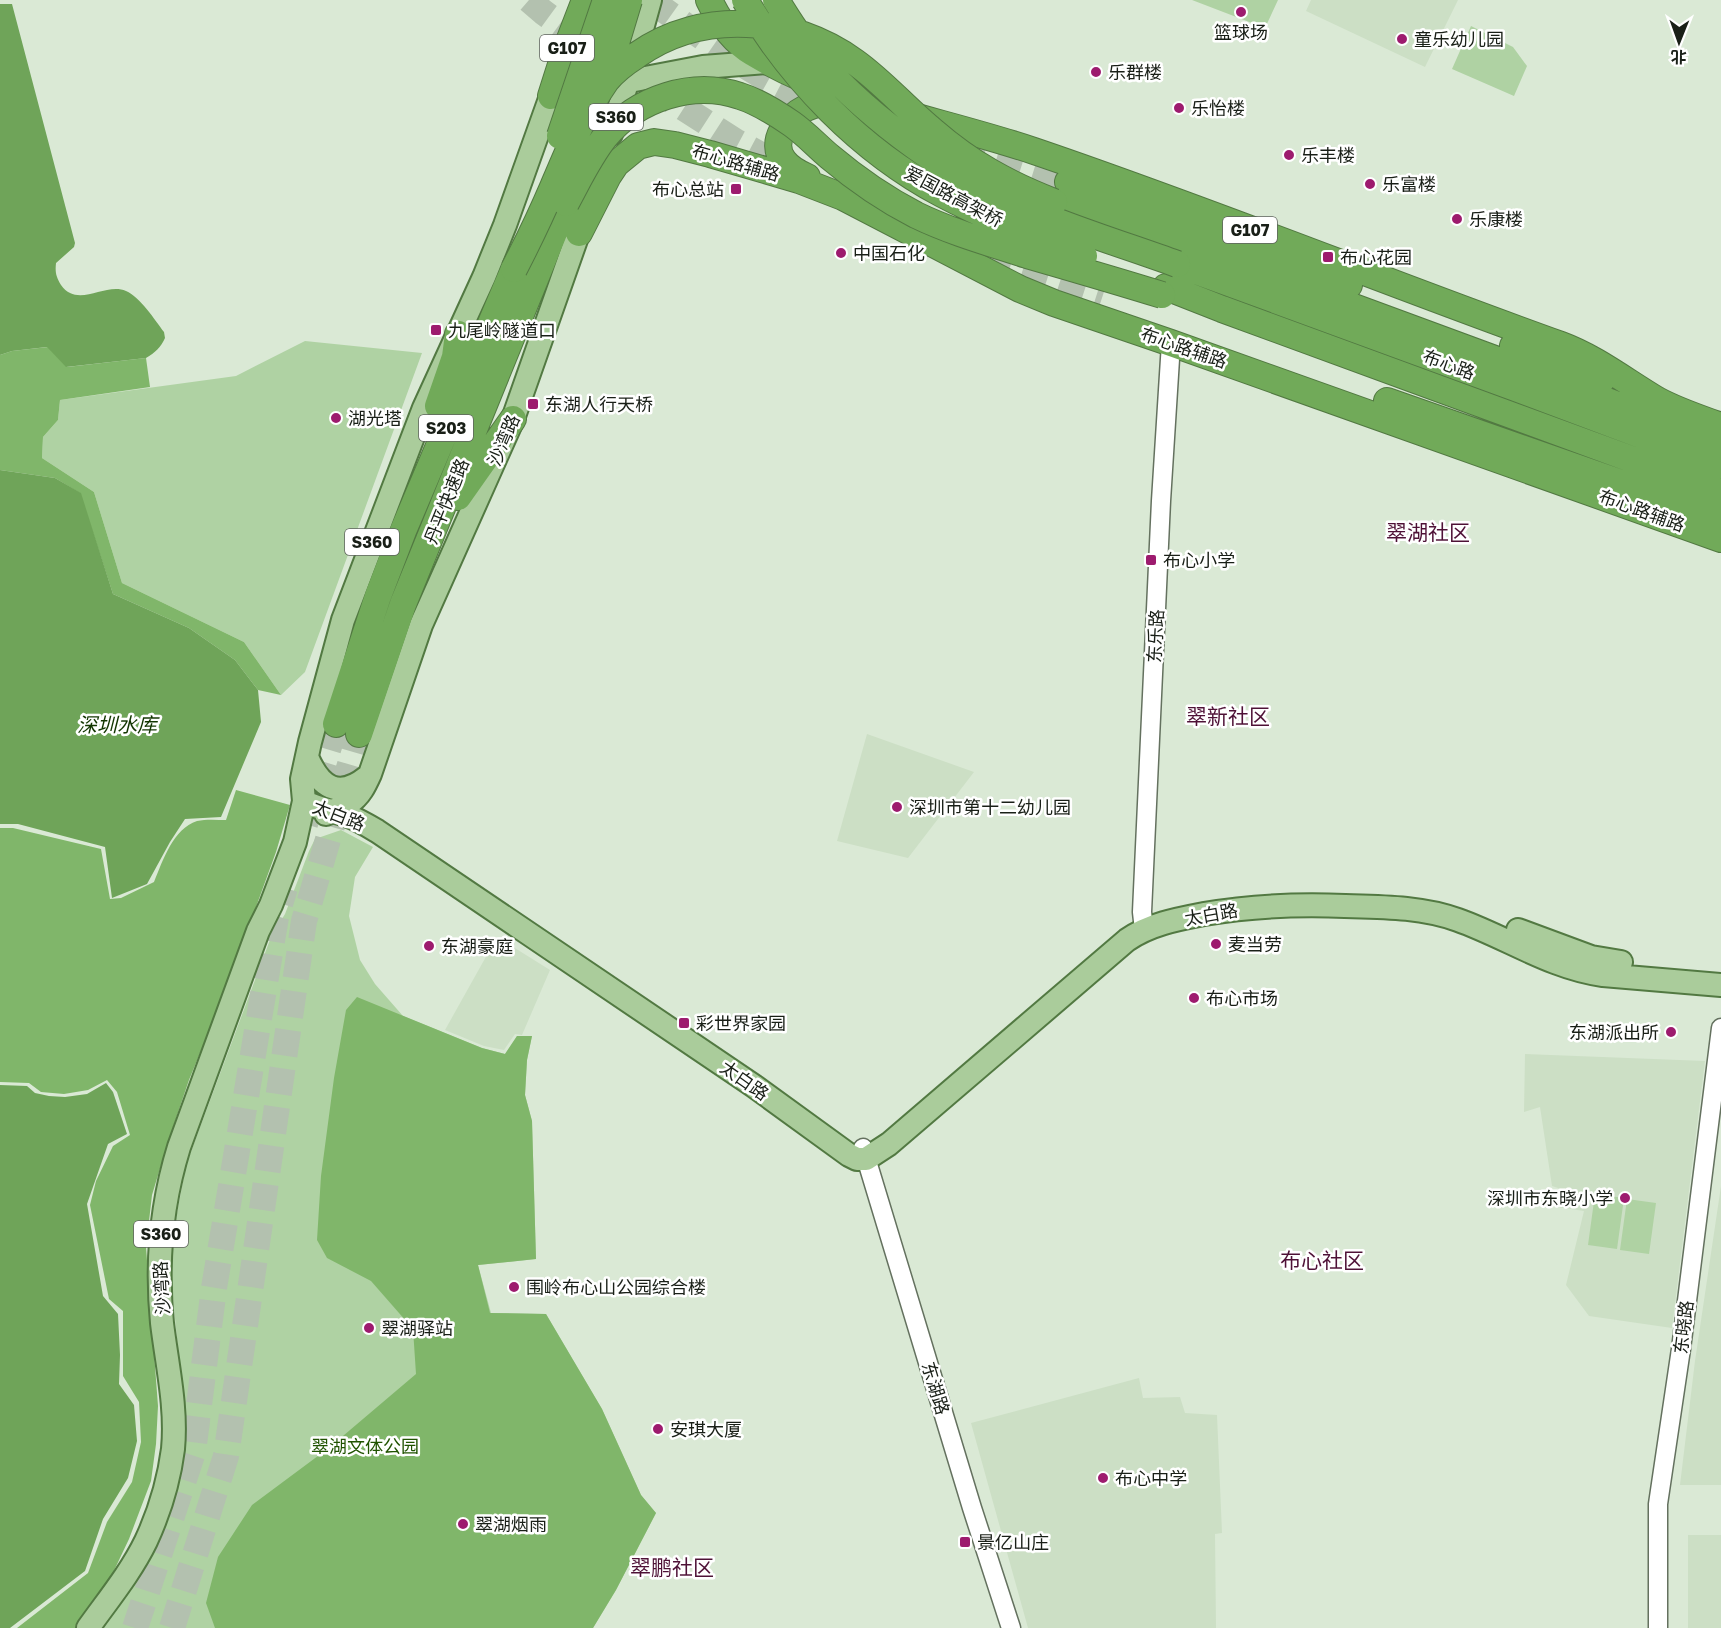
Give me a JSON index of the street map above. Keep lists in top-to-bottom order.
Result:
{
  "streets": {
    "highway": [
      "G107",
      "布心路辅路",
      "爱国路高架桥",
      "布心路",
      "S203",
      "丹平快速路"
    ],
    "main road": ["S360", "沙湾路", "太白路"],
    "street": ["东乐路", "东晓路", "东湖路"]
  },
  "crossings": [
    ["G107", "沙湾路"],
    ["布心路辅路", "沙湾路"],
    ["布心路辅路", "东乐路"],
    ["爱国路高架桥", "布心路"],
    ["沙湾路", "太白路"],
    ["东乐路", "太白路"],
    ["太白路", "东湖路"]
  ],
  "districts": [
    "翠湖社区",
    "翠新社区",
    "布心社区",
    "翠鹏社区"
  ],
  "water": ["深圳水库"],
  "parks": ["翠湖文体公园"],
  "places": {
    "other": [
      "篮球场",
      "童乐幼儿园",
      "乐群楼",
      "乐怡楼",
      "乐丰楼",
      "乐富楼",
      "乐康楼",
      "中国石化",
      "湖光塔",
      "深圳市第十二幼儿园",
      "麦当劳",
      "东湖豪庭",
      "布心市场",
      "东湖派出所",
      "深圳市东晓小学",
      "围岭布心山公园综合楼",
      "翠湖驿站",
      "安琪大厦",
      "布心中学",
      "翠湖烟雨"
    ],
    "transit": [
      "布心总站",
      "布心花园",
      "九尾岭隧道口",
      "东湖人行天桥",
      "布心小学",
      "彩世界家园",
      "景亿山庄"
    ]
  },
  "north": "bottom"
}
